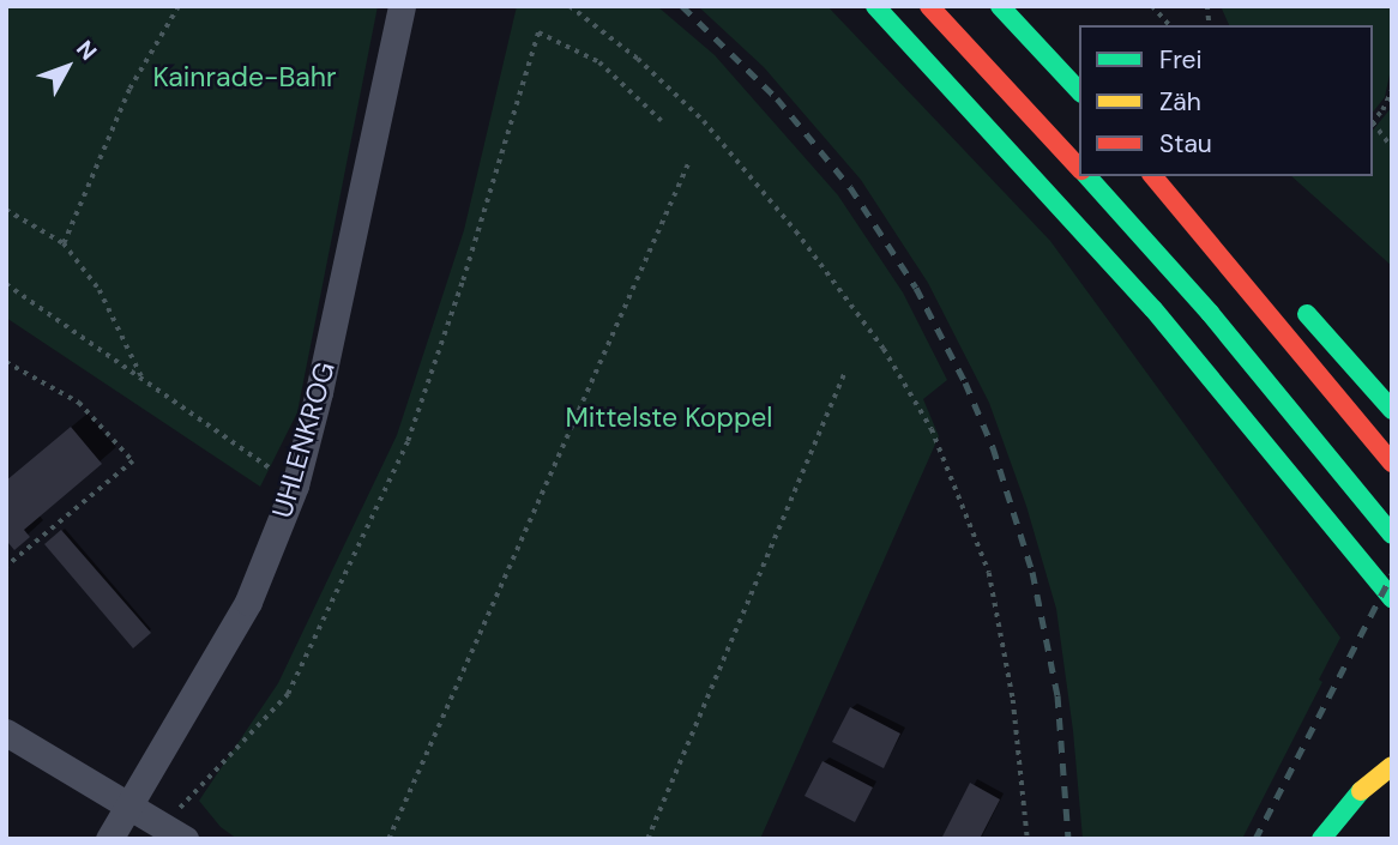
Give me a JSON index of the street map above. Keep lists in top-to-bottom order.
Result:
{
  "streets": {
    "street": ["UHLENKROG"]
  },
  "parks": ["Kainrade-Bahr", "Mittelste Koppel"],
  "legend": ["Frei", "Zäh", "Stau"],
  "north": "top right"
}
